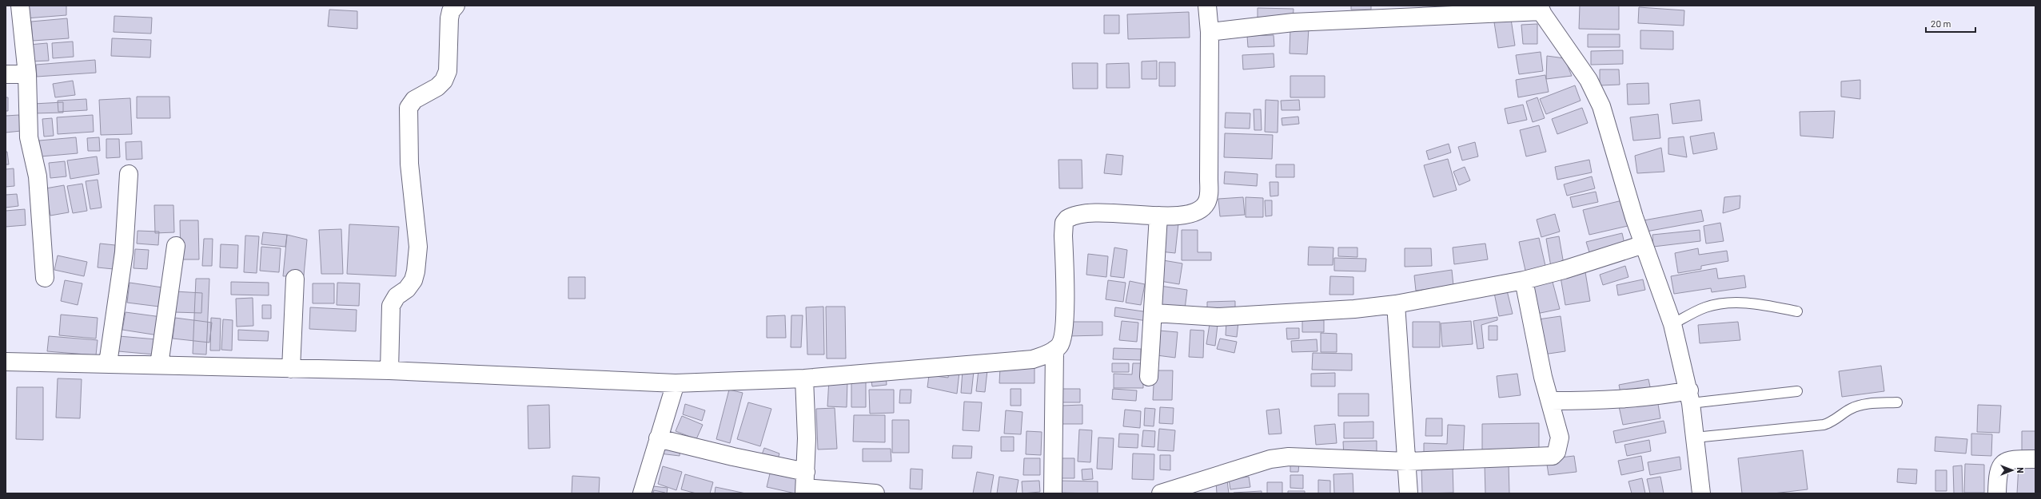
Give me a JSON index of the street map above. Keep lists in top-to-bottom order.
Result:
{
  "scale_bar": "20 m",
  "north": "right"
}
